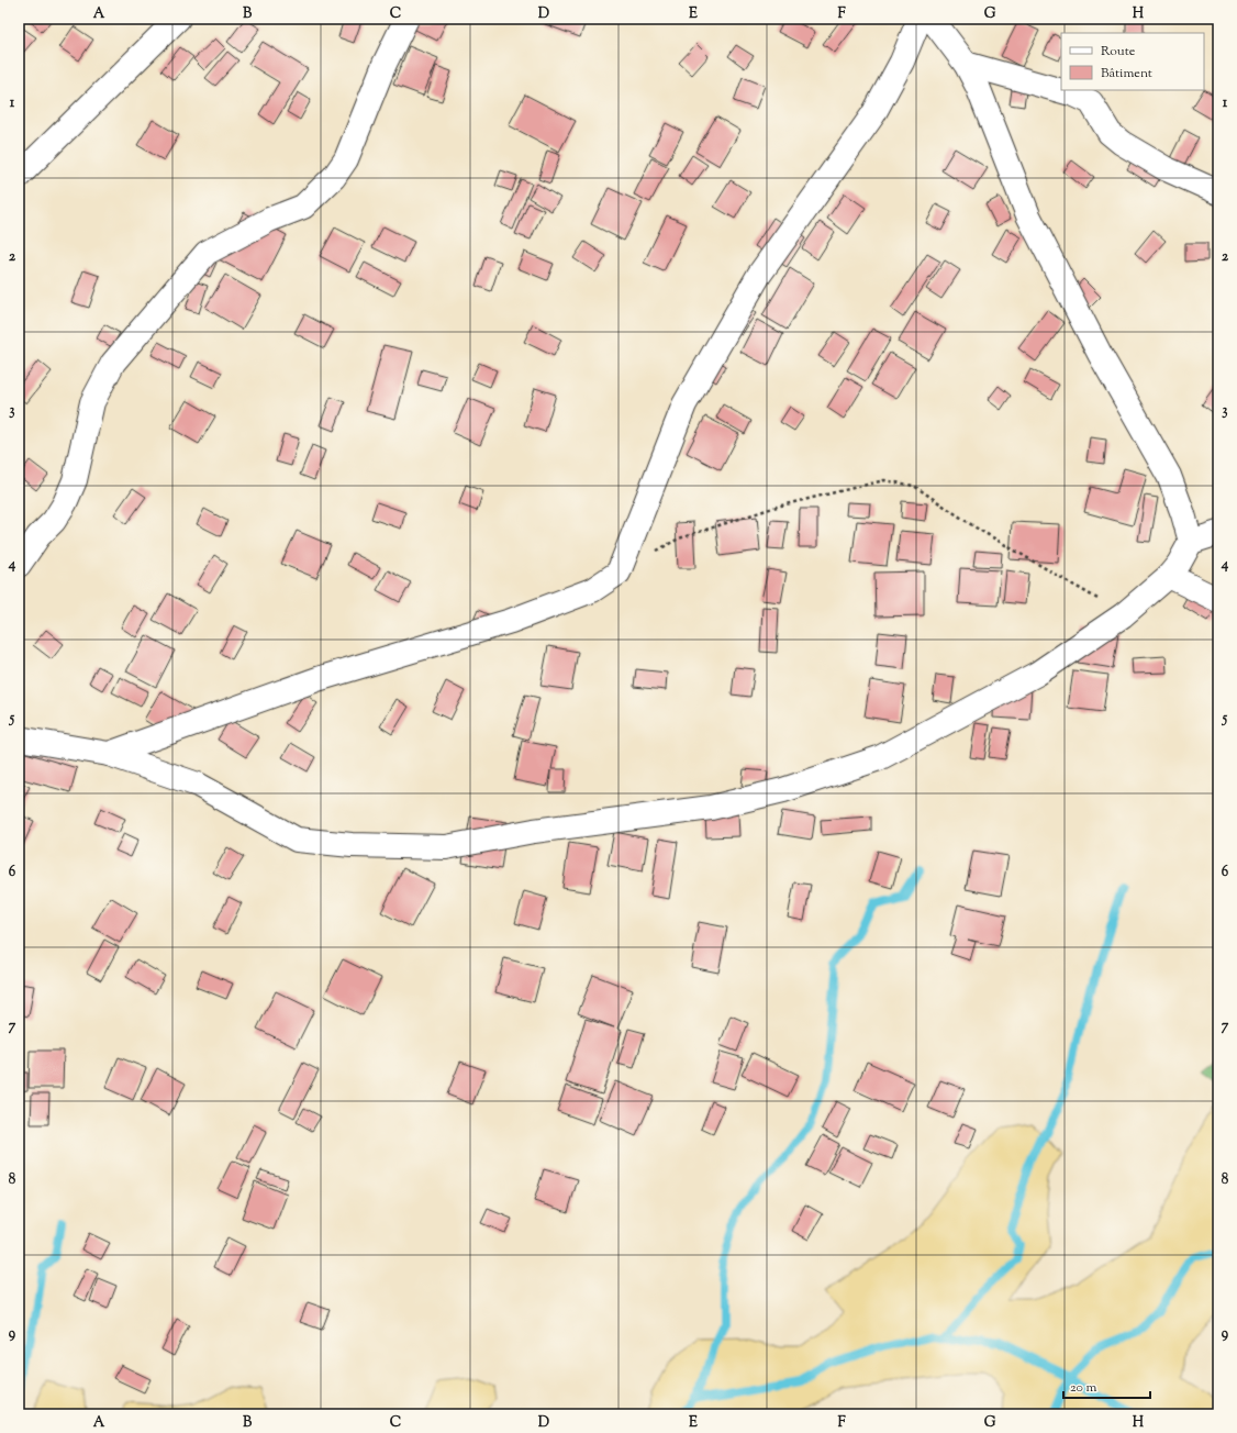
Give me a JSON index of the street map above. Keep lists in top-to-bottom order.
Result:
{
  "legend": ["Route", "Bâtiment"],
  "scale_bar": "20 m",
  "grid": {
    "columns": [
      "A",
      "B",
      "C",
      "D",
      "E",
      "F",
      "G",
      "H"
    ],
    "rows": [
      "1",
      "2",
      "3",
      "4",
      "5",
      "6",
      "7",
      "8",
      "9"
    ]
  }
}
